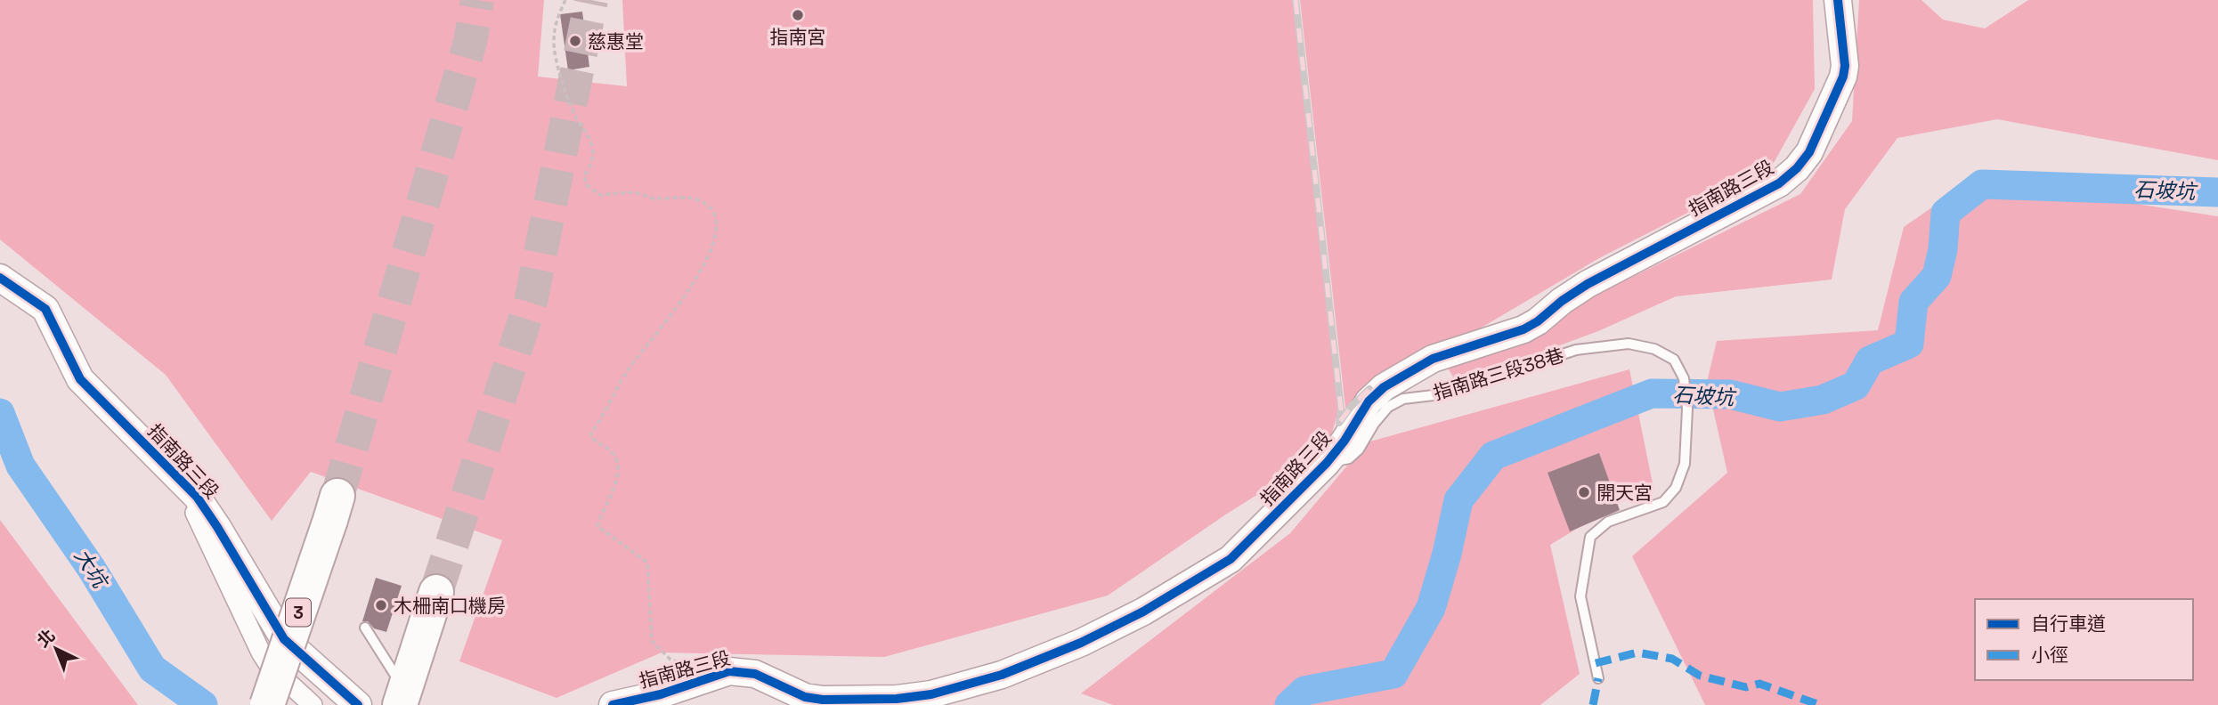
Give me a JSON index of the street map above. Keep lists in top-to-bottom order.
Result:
{
  "streets": {
    "highway": ["3"],
    "street": ["指南路三段"],
    "lane": ["指南路三段38巷"]
  },
  "crossings": [
    ["指南路三段", "指南路三段38巷"]
  ],
  "water": ["石坡坑", "大坑"],
  "places": [
    "指南宮",
    "慈惠堂",
    "開天宮",
    "木柵南口機房"
  ],
  "legend": ["自行車道", "小徑"],
  "north": "top left"
}
